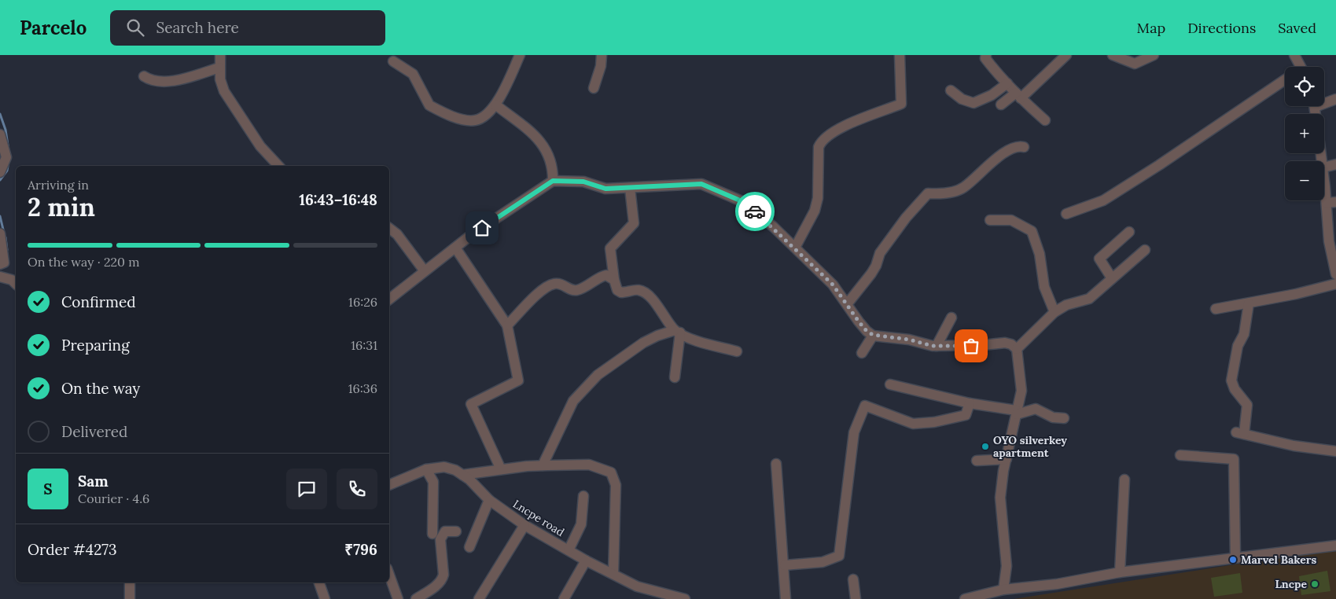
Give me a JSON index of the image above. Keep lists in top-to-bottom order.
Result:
{
  "streets": {
    "street": ["Lncpe road"]
  },
  "places": ["OYO silverkey apartment", "Marvel Bakers", "Lncpe"],
  "page": {
    "header": "Parcelo",
    "search": "Search here",
    "nav": ["Map", "Directions", "Saved"],
    "map_buttons": ["+", "−"],
    "heading": ["2 min", "Arriving in", "16:43–16:48"],
    "panel": [
      "Sam",
      "Courier · 4.6",
      "Order #4273",
      "₹796"
    ],
    "bar": "On the way · 220 m",
    "list": [
      ["Confirmed", "16:26"],
      ["Preparing", "16:31"],
      ["On the way", "16:36"],
      "Delivered"
    ],
    "round": "S"
  }
}
